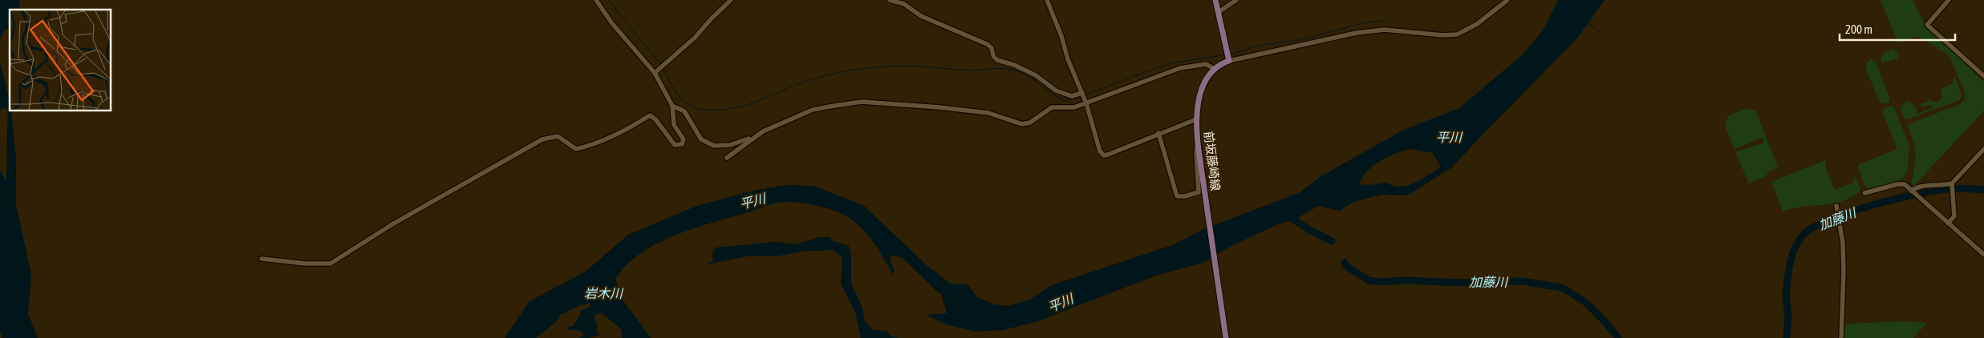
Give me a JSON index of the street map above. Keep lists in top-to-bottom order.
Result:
{
  "streets": {
    "main road": ["前坂藤崎線"]
  },
  "water": ["平川", "加藤川", "岩木川"],
  "scale_bar": "200 m"
}
